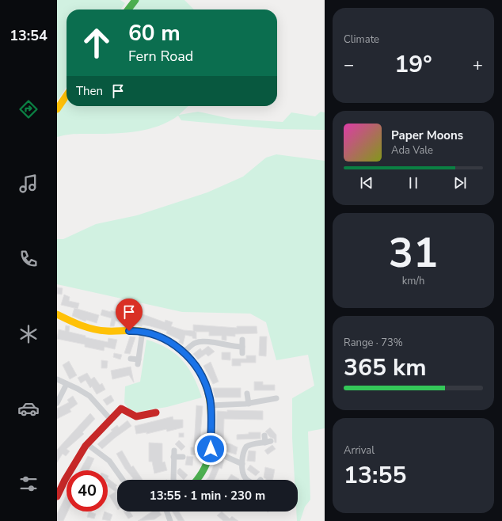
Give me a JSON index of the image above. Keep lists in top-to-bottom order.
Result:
{
  "page": {
    "tabs": "13:54",
    "tile": [
      "Climate",
      ["31", "km/h"],
      ["Range · 73%", "365 km"],
      ["Arrival", "13:55"]
    ],
    "turn": ["60 m", "Fern Road"],
    "heat": ["−", "19°", "+"],
    "then": "Then",
    "song": ["Paper Moons", "Ada Vale"],
    "limit": "40",
    "trip": "13:55 · 1 min · 230 m"
  }
}
